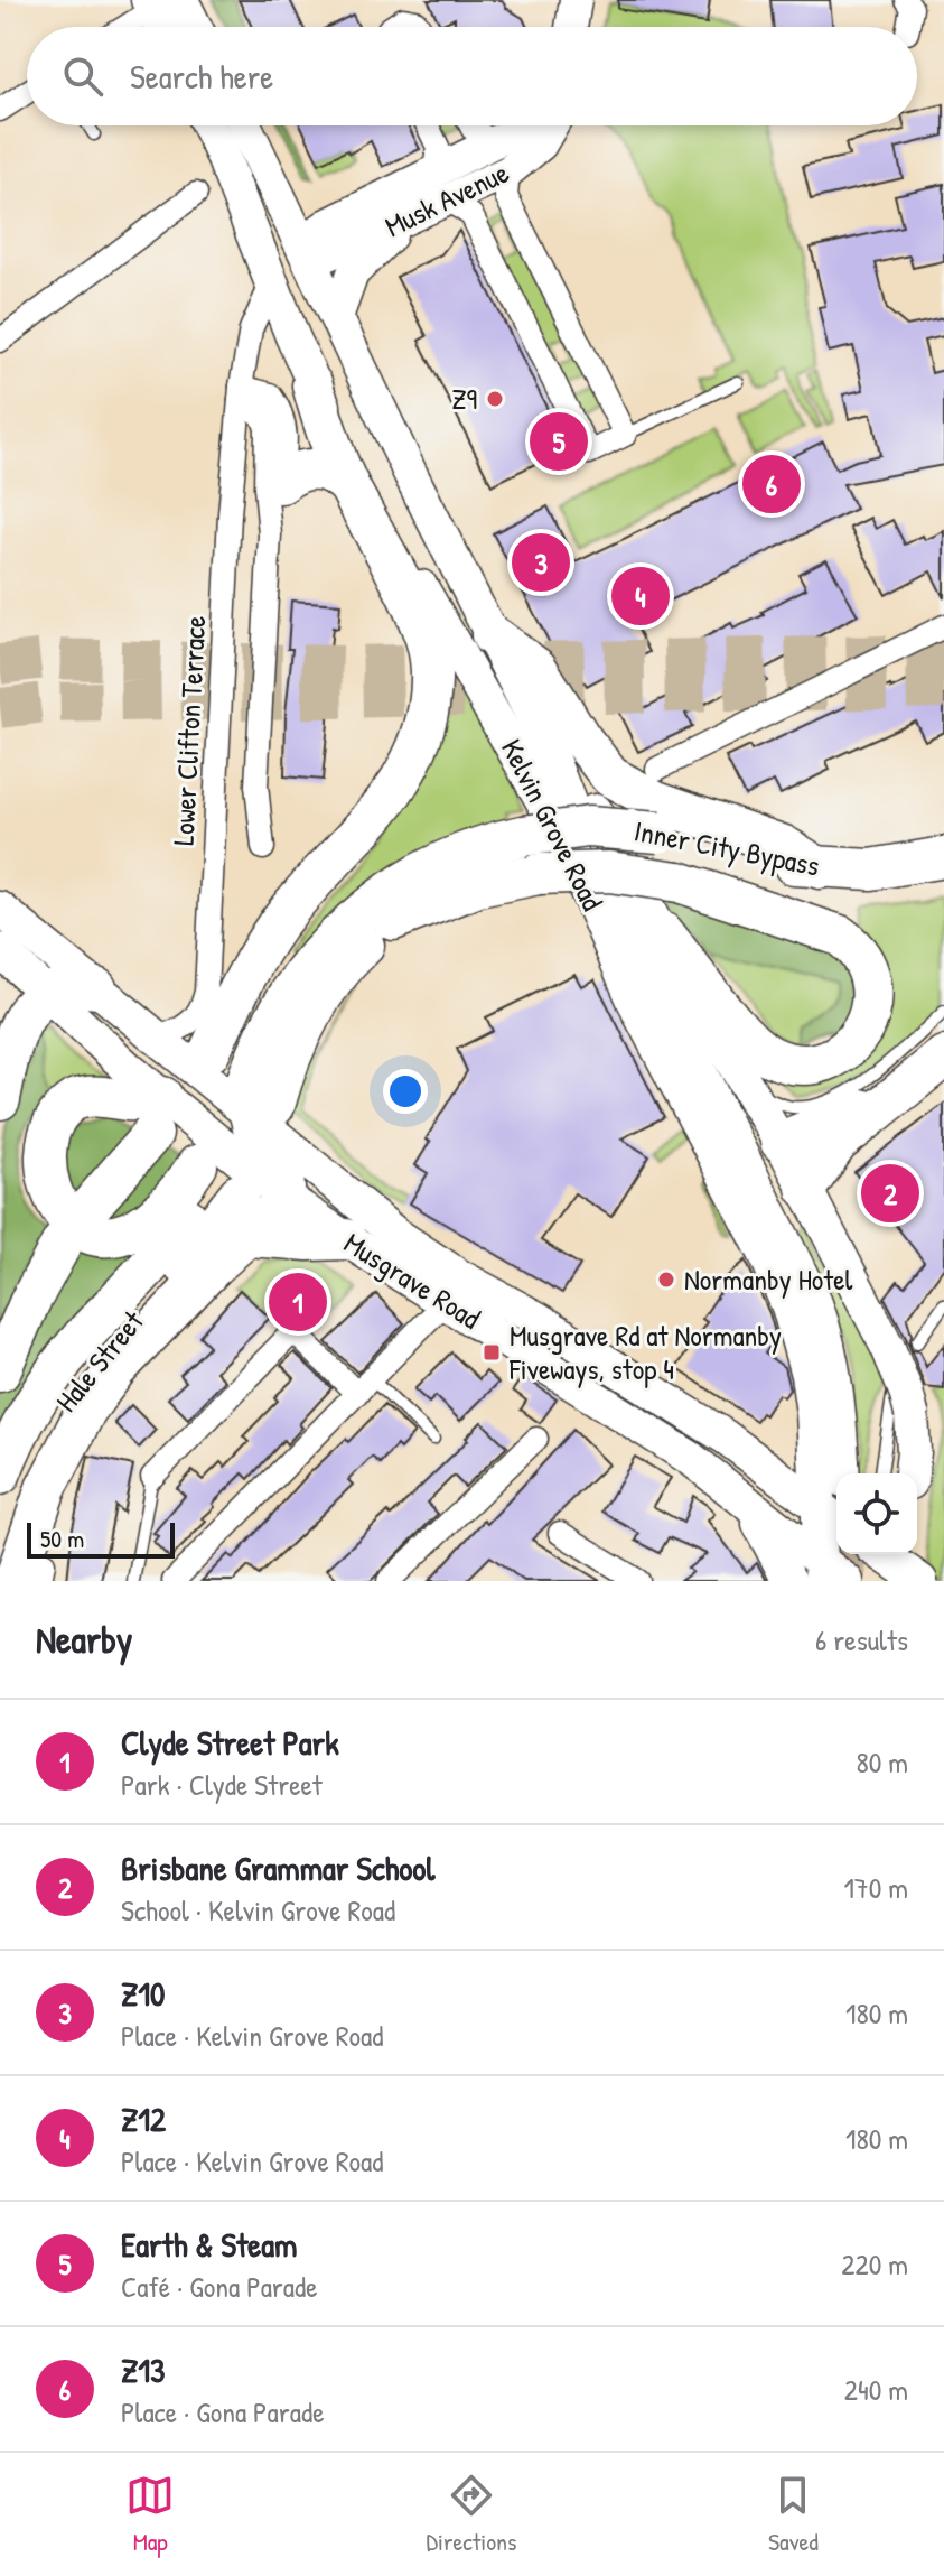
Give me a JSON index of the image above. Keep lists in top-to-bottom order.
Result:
{
  "streets": {
    "highway": ["Inner City Bypass", "Hale Street"],
    "main road": ["Kelvin Grove Road", "Musgrave Road"],
    "street": ["Musk Avenue", "Lower Clifton Terrace"]
  },
  "crossings": [
    ["Musk Avenue", "Kelvin Grove Road"],
    ["Lower Clifton Terrace", "Kelvin Grove Road"],
    ["Lower Clifton Terrace", "Musgrave Road"],
    ["Kelvin Grove Road", "Musgrave Road"],
    ["Inner City Bypass", "Musgrave Road"]
  ],
  "places": {
    "other": ["Z9", "Normanby Hotel"],
    "transit": ["Musgrave Rd at Normanby Fiveways, stop 4"]
  },
  "scale_bar": "50 m",
  "page": {
    "search": "Search here",
    "pins": [
      "5",
      "6",
      "3",
      "4",
      "2",
      "1"
    ],
    "scale": "50 m",
    "heading": ["Nearby", "6 results"],
    "list": [
      {
        "mark": "1",
        "name": "Clyde Street Park",
        "note": "Park · Clyde Street",
        "value": "80 m"
      },
      {
        "mark": "2",
        "name": "Brisbane Grammar School",
        "note": "School · Kelvin Grove Road",
        "value": "170 m"
      },
      {
        "mark": "3",
        "name": "Z10",
        "note": "Place · Kelvin Grove Road",
        "value": "180 m"
      },
      {
        "mark": "4",
        "name": "Z12",
        "note": "Place · Kelvin Grove Road",
        "value": "180 m"
      },
      {
        "mark": "5",
        "name": "Earth & Steam",
        "note": "Café · Gona Parade",
        "value": "220 m"
      },
      {
        "mark": "6",
        "name": "Z13",
        "note": "Place · Gona Parade",
        "value": "240 m"
      }
    ],
    "nav": ["Map", "Directions", "Saved"]
  }
}
